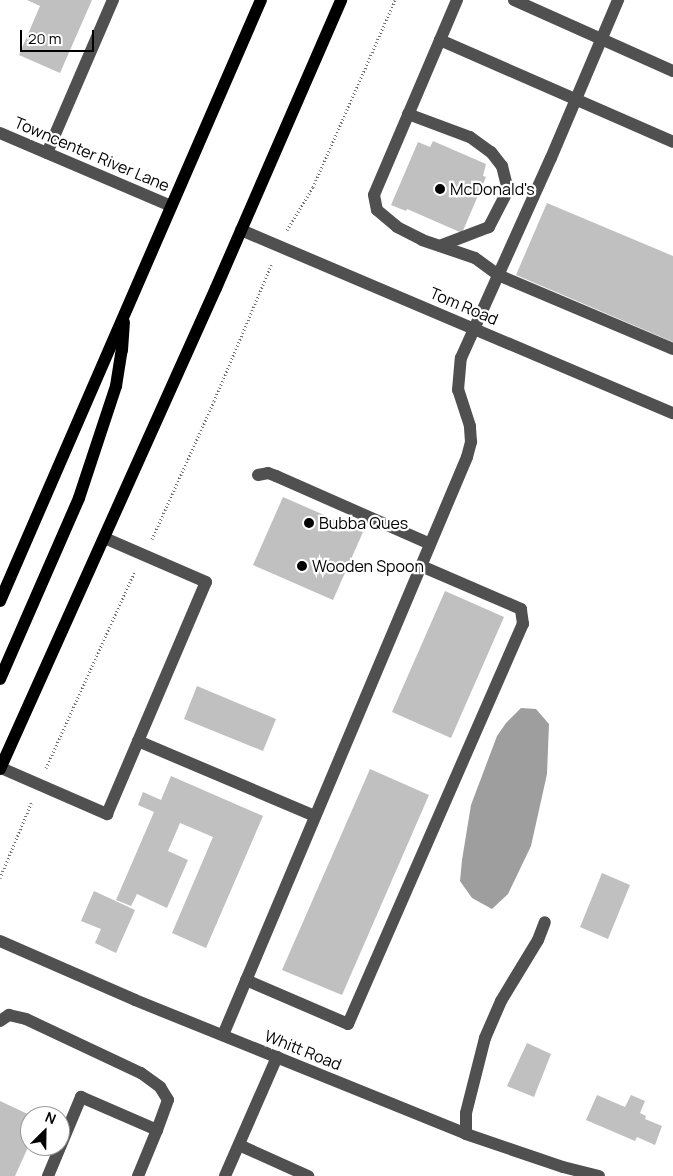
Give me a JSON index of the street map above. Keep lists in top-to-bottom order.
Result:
{
  "streets": {
    "street": ["Towncenter River Lane", "Tom Road", "Whitt Road"]
  },
  "places": ["McDonald's", "Bubba Ques", "Wooden Spoon"],
  "scale_bar": "20 m",
  "north": "top right"
}
